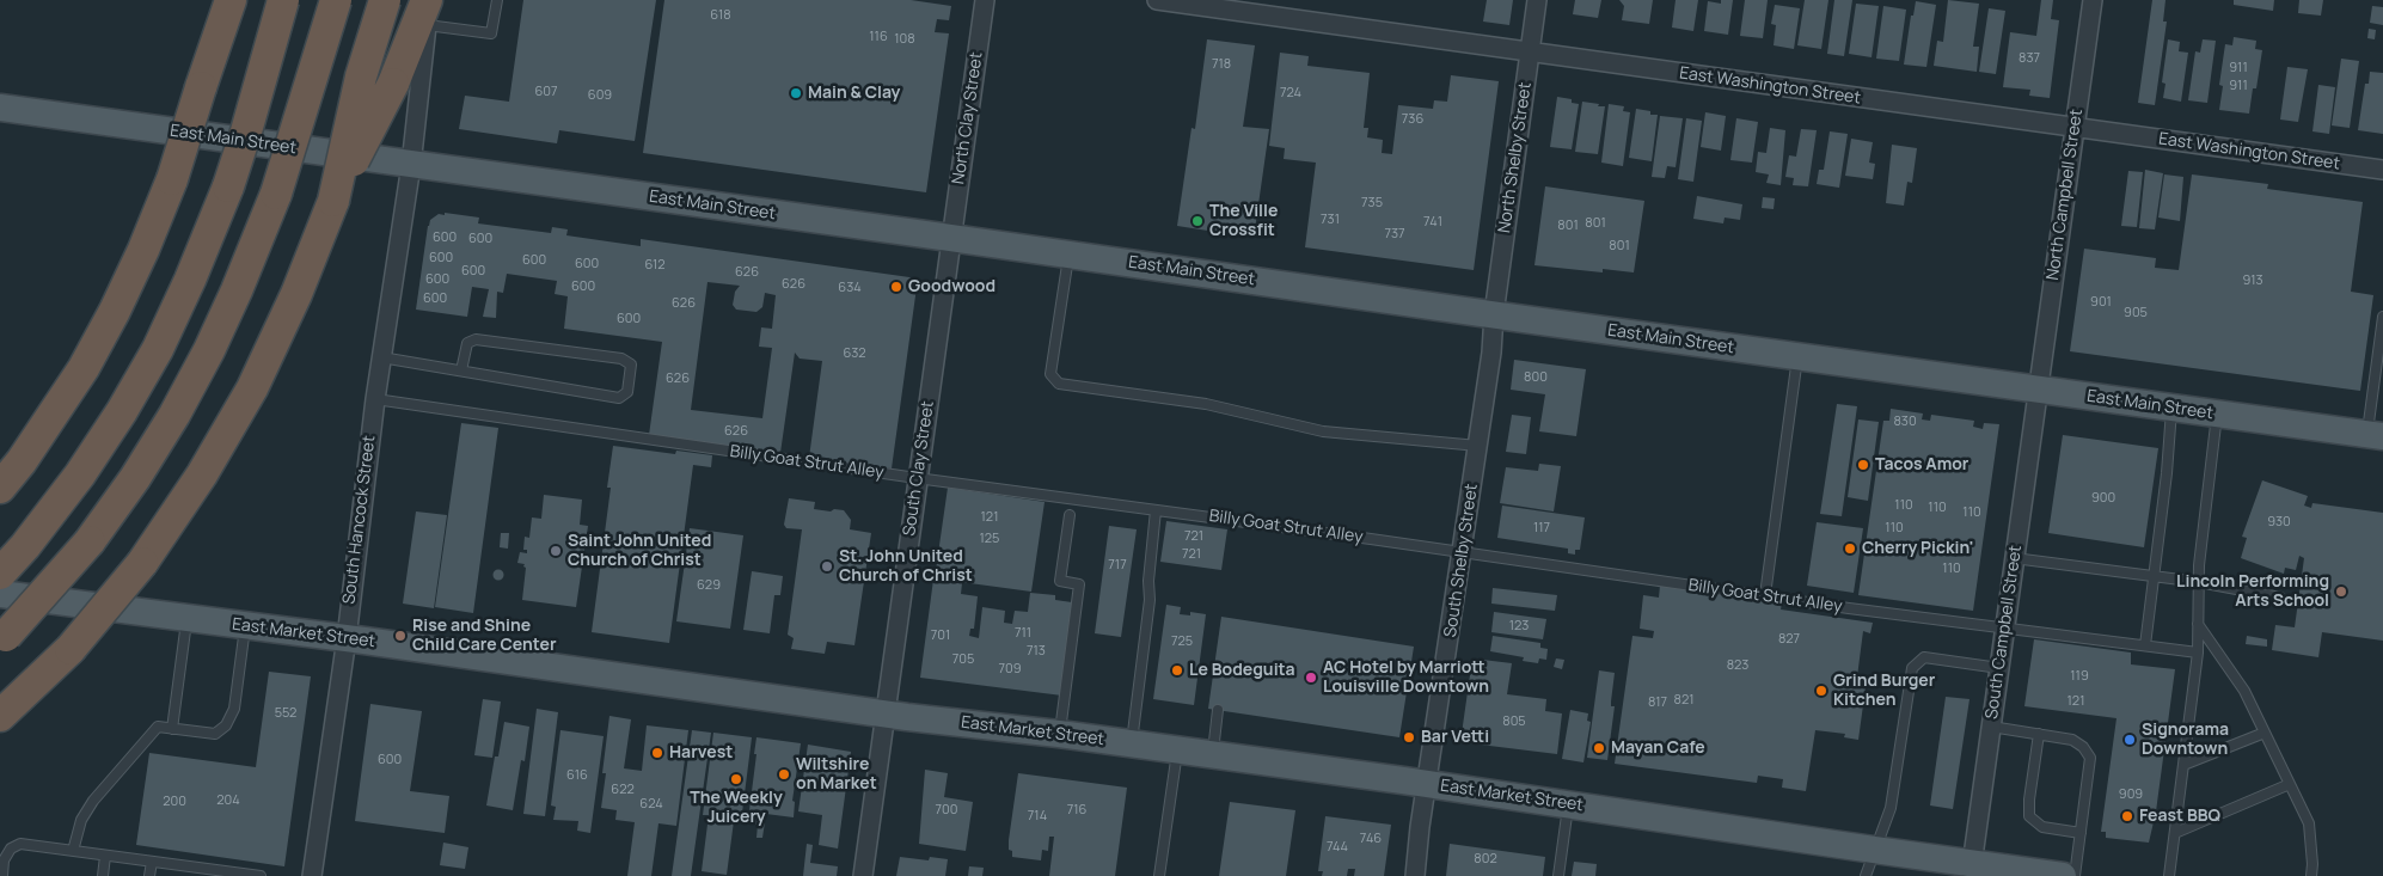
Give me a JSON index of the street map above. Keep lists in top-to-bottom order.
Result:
{
  "streets": {
    "main road": ["East Main Street", "East Market Street"],
    "street": [
      "East Washington Street",
      "North Clay Street",
      "North Shelby Street",
      "North Campbell Street",
      "South Clay Street",
      "South Hancock Street",
      "South Shelby Street",
      "South Campbell Street"
    ],
    "lane": ["Billy Goat Strut Alley"]
  },
  "crossings": [
    ["East Washington Street", "North Shelby Street"],
    ["East Washington Street", "North Campbell Street"],
    ["North Clay Street", "East Main Street"],
    ["North Clay Street", "South Clay Street"],
    ["East Main Street", "North Shelby Street"],
    ["East Main Street", "North Campbell Street"],
    ["East Main Street", "South Clay Street"],
    ["East Main Street", "South Hancock Street"],
    ["East Main Street", "South Shelby Street"],
    ["East Main Street", "South Campbell Street"],
    ["North Shelby Street", "South Shelby Street"],
    ["North Campbell Street", "South Campbell Street"],
    ["Billy Goat Strut Alley", "South Clay Street"],
    ["Billy Goat Strut Alley", "South Hancock Street"],
    ["Billy Goat Strut Alley", "South Shelby Street"],
    ["Billy Goat Strut Alley", "South Campbell Street"],
    ["South Clay Street", "East Market Street"],
    ["South Hancock Street", "East Market Street"],
    ["South Shelby Street", "East Market Street"],
    ["South Campbell Street", "East Market Street"]
  ],
  "places": [
    "Main & Clay",
    "The Ville Crossfit",
    "Goodwood",
    "Tacos Amor",
    "Cherry Pickin'",
    "Saint John United Church of Christ",
    "St. John United Church of Christ",
    "Lincoln Performing Arts School",
    "Rise and Shine Child Care Center",
    "Le Bodeguita",
    "AC Hotel by Marriott Louisville Downtown",
    "Grind Burger Kitchen",
    "Bar Vetti",
    "Signorama Downtown",
    "Mayan Cafe",
    "Harvest",
    "Wiltshire on Market",
    "The Weekly Juicery",
    "Feast BBQ"
  ],
  "house_numbers": [
    "618",
    "116",
    "108",
    "837",
    "718",
    "911",
    "911",
    "607",
    "724",
    "609",
    "736",
    "735",
    "731",
    "741",
    "801",
    "801",
    "737",
    "600",
    "600",
    "801",
    "600",
    "600",
    "600",
    "612",
    "600",
    "626",
    "600",
    "913",
    "626",
    "600",
    "634",
    "600",
    "901",
    "626",
    "905",
    "600",
    "632",
    "800",
    "626",
    "830",
    "626",
    "900",
    "110",
    "110",
    "110",
    "121",
    "930",
    "117",
    "110",
    "721",
    "125",
    "721",
    "717",
    "110",
    "629",
    "123",
    "711",
    "701",
    "827",
    "725",
    "713",
    "705",
    "823",
    "709",
    "119",
    "821",
    "121",
    "817",
    "552",
    "805",
    "600",
    "616",
    "622",
    "909",
    "204",
    "200",
    "624",
    "700",
    "716",
    "714",
    "746",
    "744",
    "802"
  ]
}
